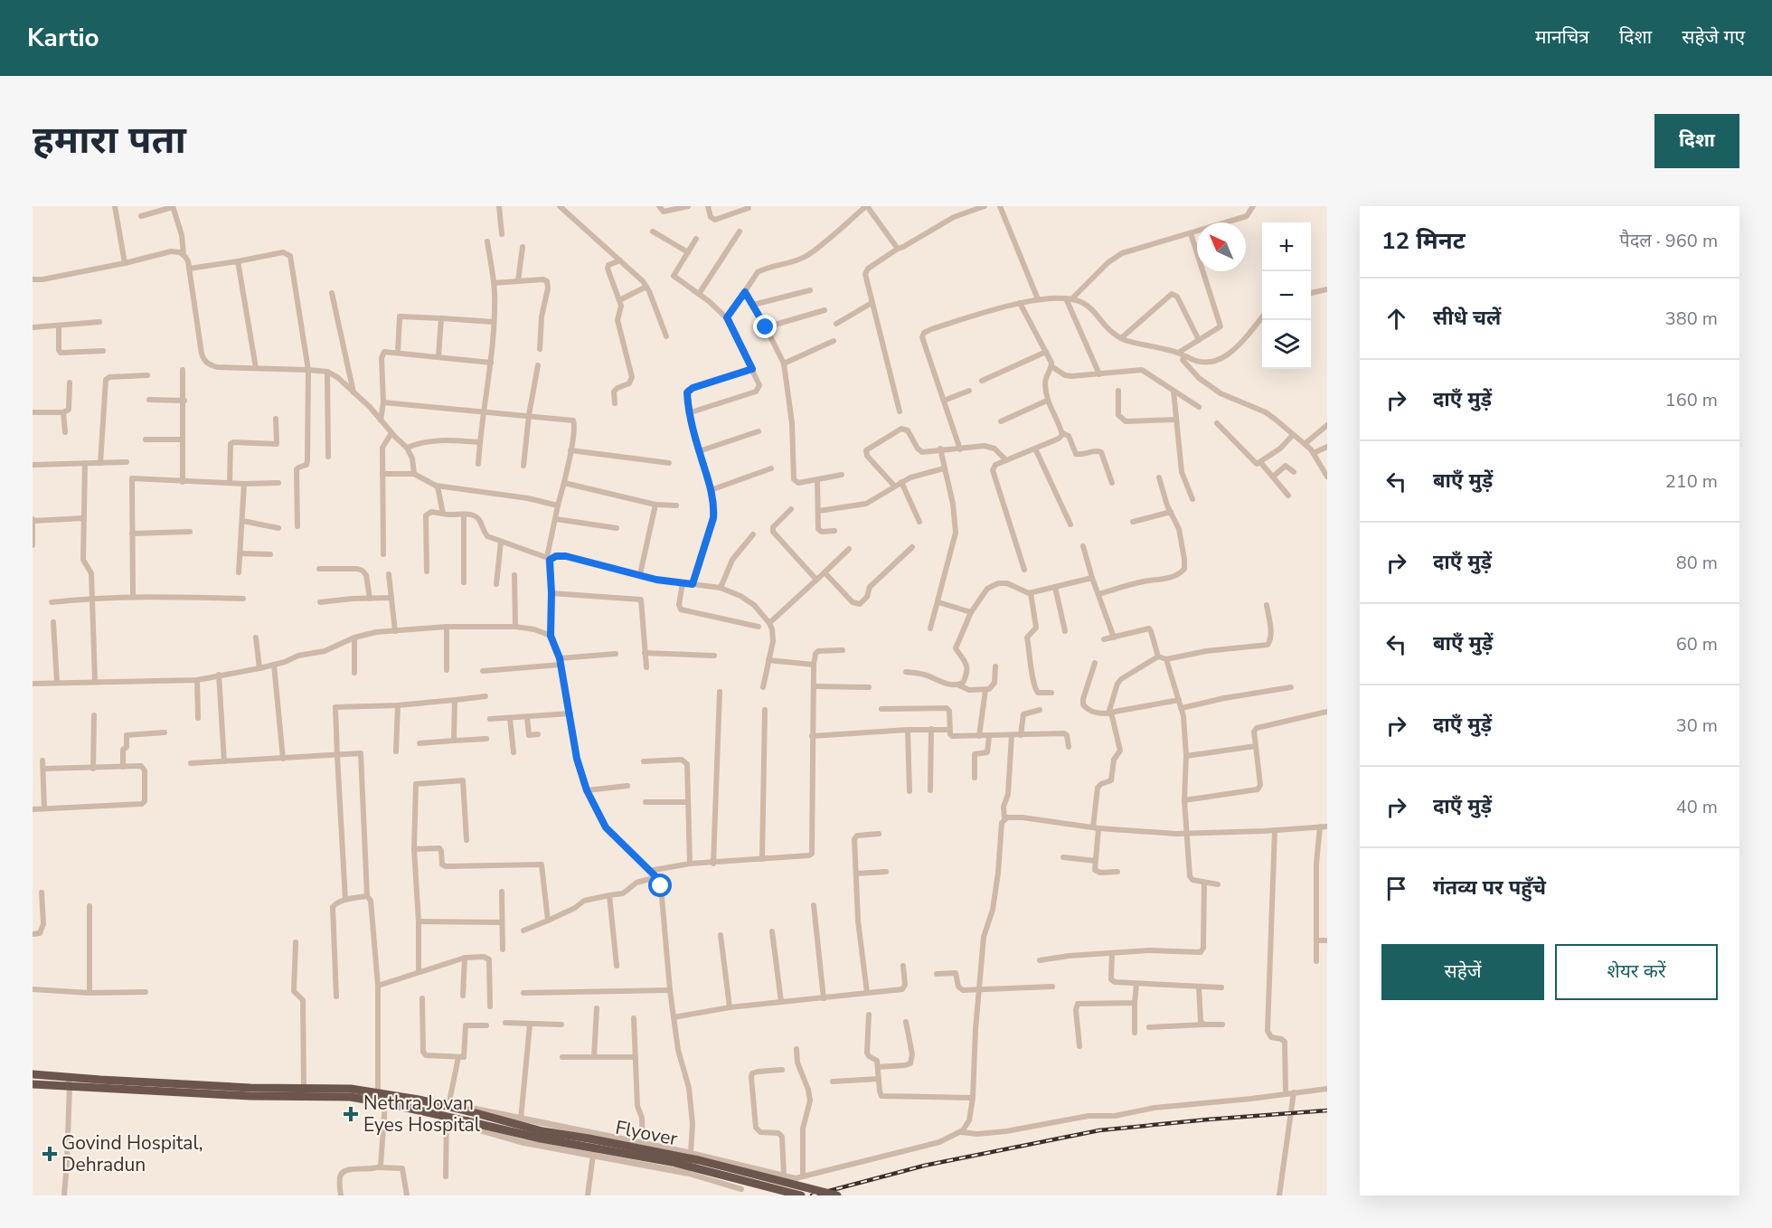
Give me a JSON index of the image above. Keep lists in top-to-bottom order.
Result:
{
  "streets": {
    "highway": ["Flyover"]
  },
  "places": {
    "health": ["Nethra Jovan Eyes Hospital", "Govind Hospital, Dehradun"]
  },
  "north": "top left",
  "page": {
    "header": "Kartio",
    "nav": ["मानचित्र", "दिशा", "सहेजे गए"],
    "buttons": [
      "दिशा",
      ["सहेजें", "शेयर करें"]
    ],
    "title": "हमारा पता",
    "heading": ["12 मिनट", "पैदल · 960 m"],
    "map_buttons": ["+", "−"],
    "list": [
      ["सीधे चलें", "380 m"],
      ["दाएँ मुड़ें", "160 m"],
      ["बाएँ मुड़ें", "210 m"],
      ["दाएँ मुड़ें", "80 m"],
      ["बाएँ मुड़ें", "60 m"],
      ["दाएँ मुड़ें", "30 m"],
      ["दाएँ मुड़ें", "40 m"],
      "गंतव्य पर पहुँचे"
    ]
  }
}
